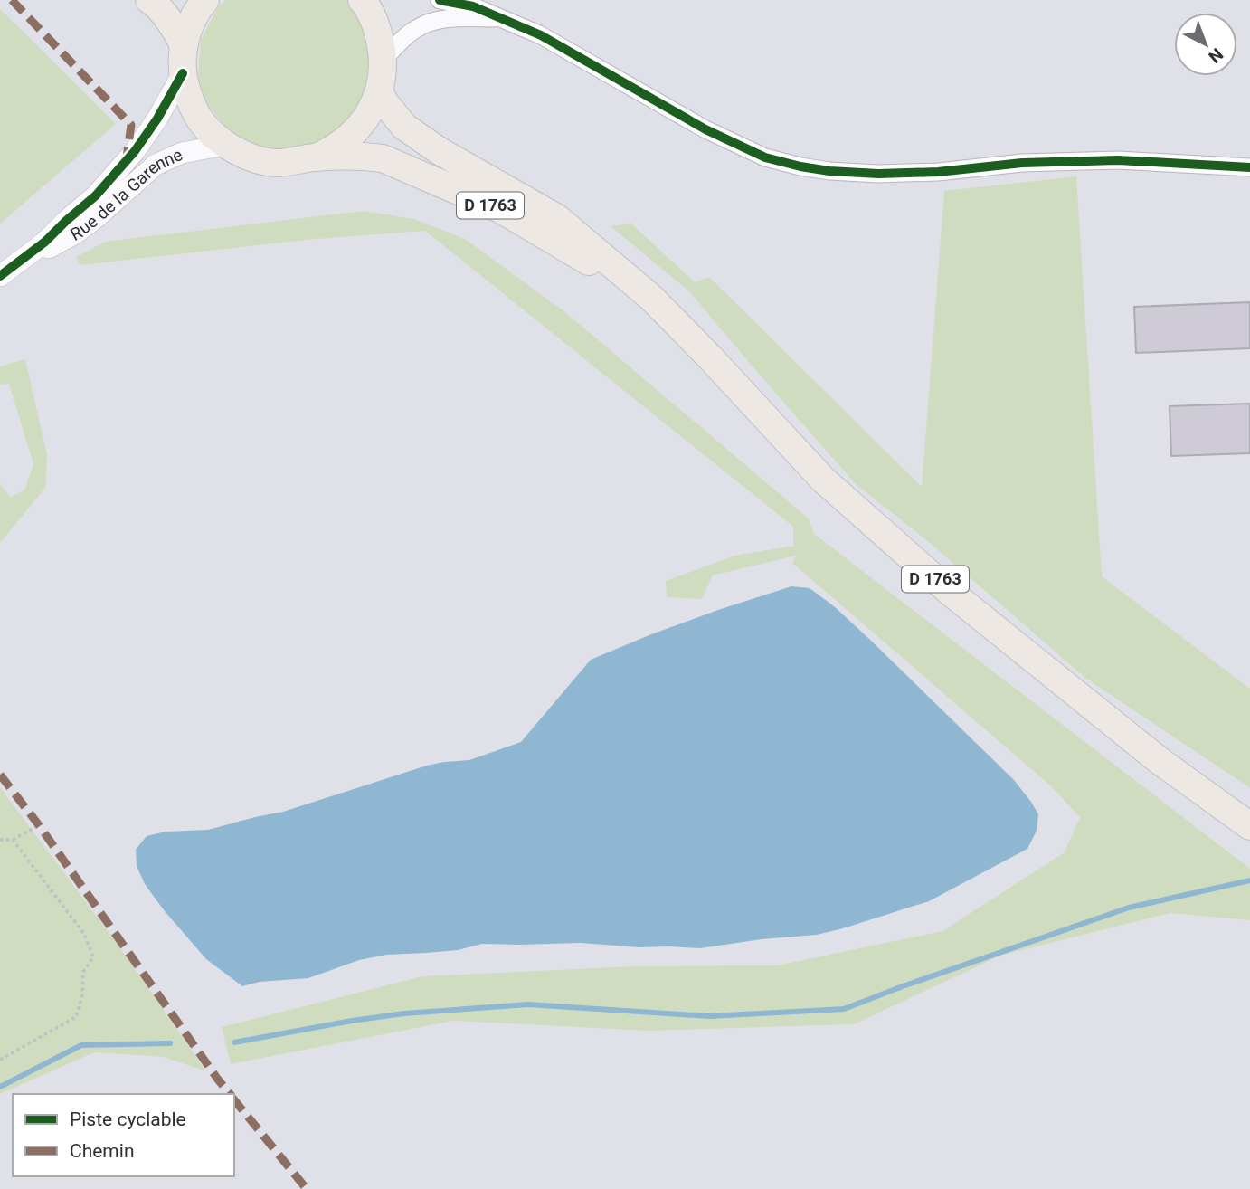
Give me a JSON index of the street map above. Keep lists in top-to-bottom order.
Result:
{
  "streets": {
    "main road": ["D 1763"],
    "street": ["Rue de la Garenne"]
  },
  "legend": ["Piste cyclable", "Chemin"],
  "north": "bottom right"
}
